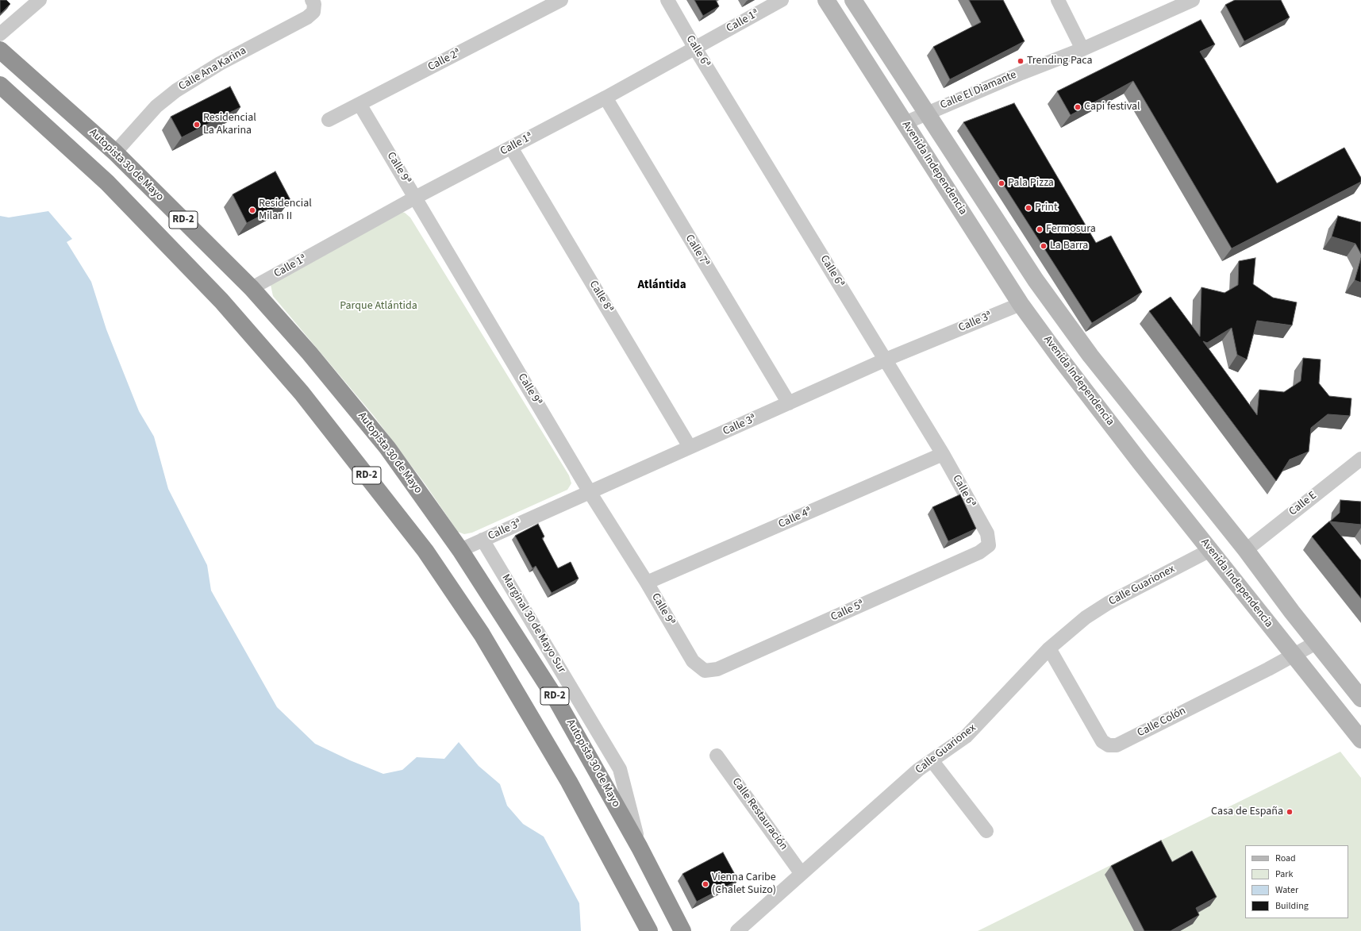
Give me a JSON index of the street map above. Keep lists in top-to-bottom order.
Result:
{
  "streets": {
    "highway": ["Autopista 30 de Mayo", "RD-2"],
    "main road": ["Avenida Independencia"],
    "street": [
      "Calle 1ª",
      "Calle 6ª",
      "Calle 2ª",
      "Calle Ana Karina",
      "Calle El Diamante",
      "Calle 9ª",
      "Calle 7ª",
      "Calle 8ª",
      "Calle 3ª",
      "Calle E",
      "Calle 4ª",
      "Calle Guarionex",
      "Calle 5ª",
      "Marginal 30 de Mayo Sur",
      "Calle Colón",
      "Calle Restauración"
    ]
  },
  "crossings": [
    ["Calle 1ª", "Calle 6ª"],
    ["Calle 1ª", "Autopista 30 de Mayo"],
    ["Calle 1ª", "Calle 9ª"],
    ["Calle 1ª", "Calle 7ª"],
    ["Calle 1ª", "Calle 8ª"],
    ["Calle 6ª", "Calle 3ª"],
    ["Calle 6ª", "Calle 4ª"],
    ["Calle 6ª", "Calle 5ª"],
    ["Calle 2ª", "Calle 9ª"],
    ["Calle Ana Karina", "Autopista 30 de Mayo"],
    ["Calle El Diamante", "Avenida Independencia"],
    ["Autopista 30 de Mayo", "Calle 3ª"],
    ["Autopista 30 de Mayo", "Marginal 30 de Mayo Sur"],
    ["Calle 9ª", "Calle 3ª"],
    ["Calle 9ª", "Calle 4ª"],
    ["Calle 9ª", "Calle 5ª"],
    ["Avenida Independencia", "Calle 3ª"],
    ["Avenida Independencia", "Calle Guarionex"],
    ["Avenida Independencia", "Calle Colón"],
    ["Calle 7ª", "Calle 3ª"],
    ["Calle 8ª", "Calle 3ª"],
    ["Calle 3ª", "Marginal 30 de Mayo Sur"],
    ["Calle Guarionex", "Calle Colón"],
    ["Calle Guarionex", "Calle Restauración"]
  ],
  "districts": ["Atlántida"],
  "parks": ["Parque Atlántida"],
  "places": [
    "Trending Paca",
    "Capi festival",
    "Residencial La Akarina",
    "Pala Pizza",
    "Print",
    "Residencial Milan II",
    "Fermosura",
    "La Barra",
    "Casa de España",
    "Vienna Caribe (Chalet Suizo)"
  ],
  "legend": [
    "Road",
    "Park",
    "Water",
    "Building"
  ]
}
